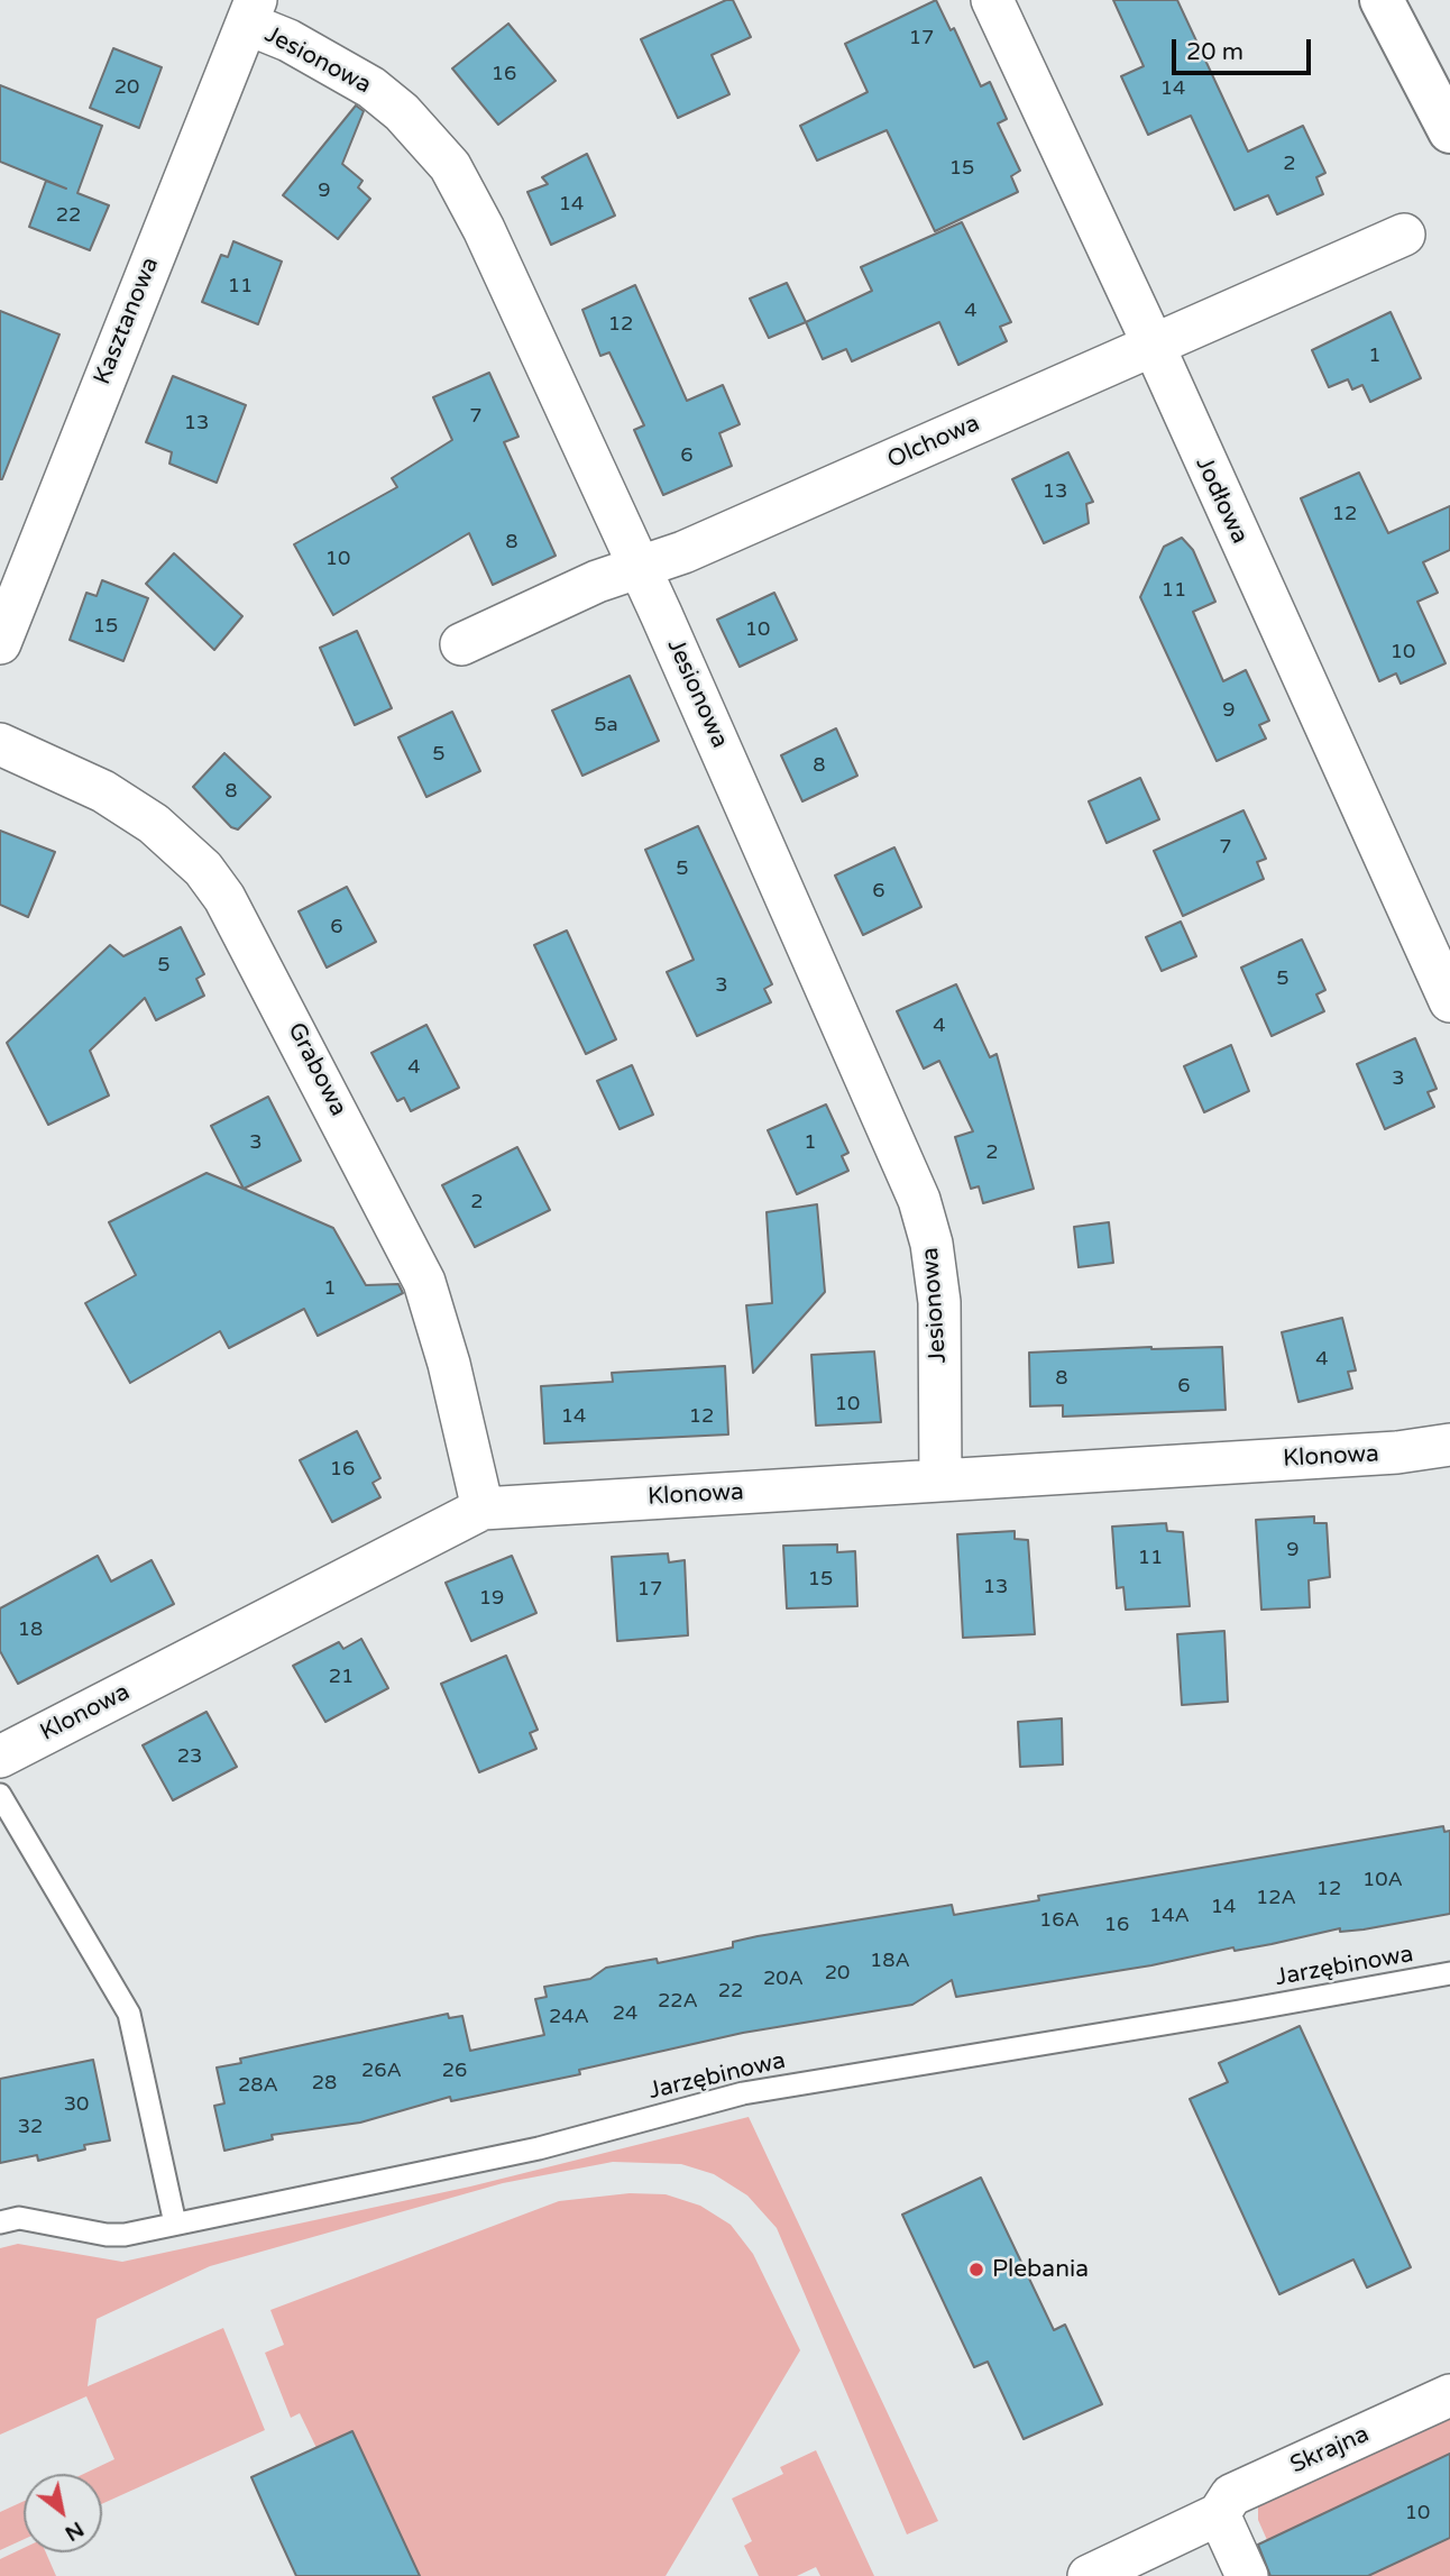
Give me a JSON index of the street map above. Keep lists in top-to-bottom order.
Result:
{
  "streets": {
    "street": [
      "Jesionowa",
      "Kasztanowa",
      "Olchowa",
      "Jodłowa",
      "Grabowa",
      "Klonowa",
      "Skrajna"
    ],
    "lane": ["Jarzębinowa"]
  },
  "crossings": [
    ["Jesionowa", "Kasztanowa"],
    ["Jesionowa", "Olchowa"],
    ["Jesionowa", "Klonowa"],
    ["Olchowa", "Jodłowa"],
    ["Grabowa", "Klonowa"]
  ],
  "places": ["Plebania"],
  "house_numbers": [
    "17",
    "16",
    "20",
    "14",
    "2",
    "15",
    "9",
    "14",
    "22",
    "11",
    "4",
    "12",
    "1",
    "7",
    "13",
    "6",
    "13",
    "12",
    "8",
    "10",
    "11",
    "15",
    "10",
    "10",
    "9",
    "5a",
    "5",
    "8",
    "8",
    "7",
    "5",
    "6",
    "6",
    "5",
    "5",
    "3",
    "4",
    "4",
    "3",
    "3",
    "1",
    "2",
    "2",
    "1",
    "4",
    "8",
    "6",
    "10",
    "14",
    "12",
    "16",
    "9",
    "11",
    "15",
    "13",
    "17",
    "19",
    "18",
    "21",
    "23",
    "10A",
    "12",
    "12A",
    "14",
    "14A",
    "16A",
    "16",
    "18A",
    "20",
    "20A",
    "22",
    "22A",
    "24",
    "24A",
    "26A",
    "26",
    "28",
    "28A",
    "30",
    "32",
    "10"
  ],
  "scale_bar": "20 m",
  "north": "bottom right"
}
